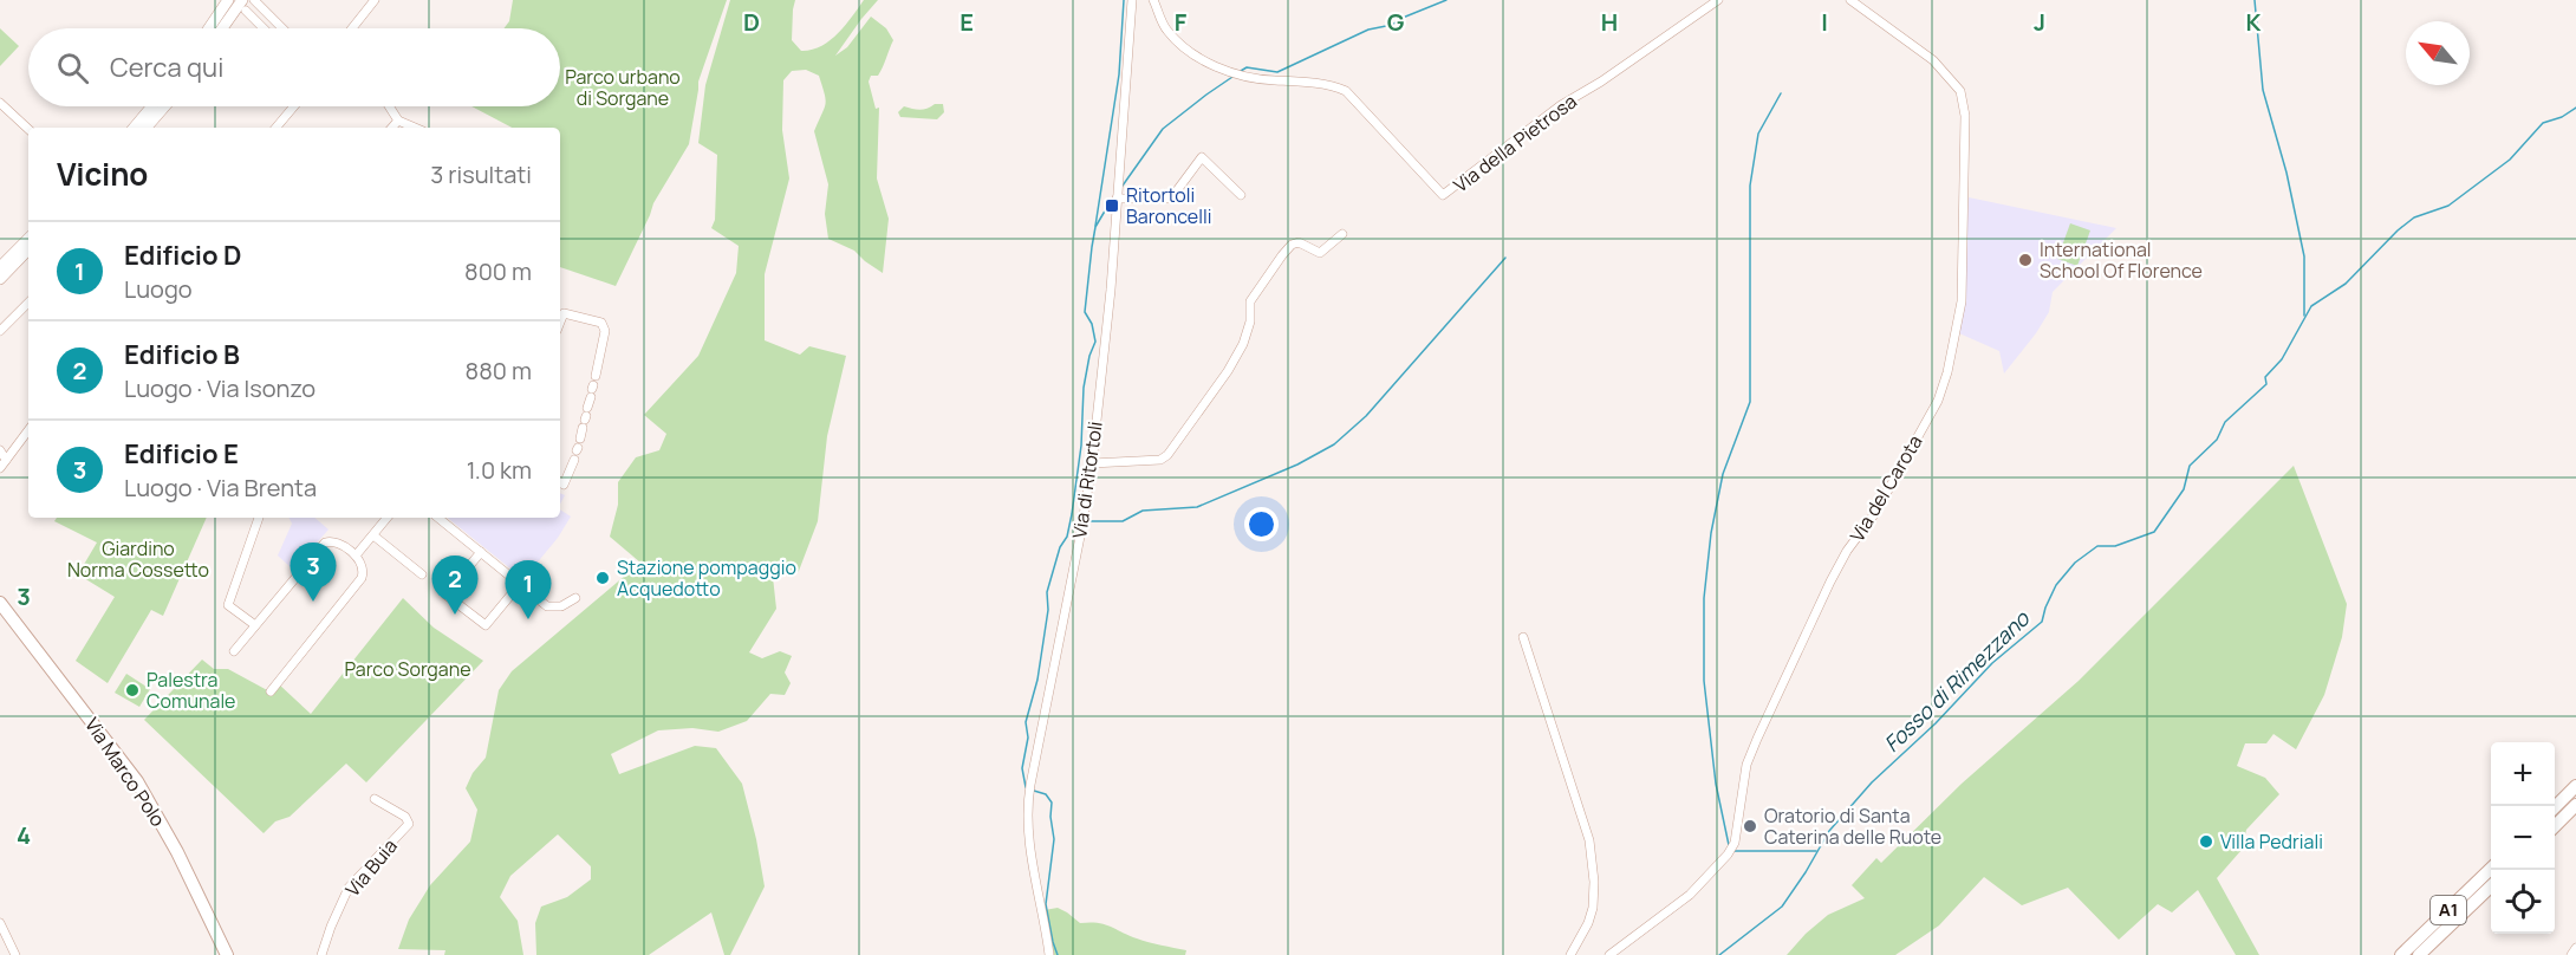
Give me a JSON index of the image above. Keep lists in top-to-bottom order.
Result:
{
  "streets": {
    "highway": ["Via Marco Polo", "A1"],
    "street": [
      "Via della Pietrosa",
      "Via di Ritortoli",
      "Via del Carota",
      "Via Buia"
    ]
  },
  "water": ["Fosso di Rimezzano"],
  "parks": ["Parco urbano di Sorgane", "Giardino Norma Cossetto", "Parco Sorgane"],
  "places": {
    "transit": ["Ritortoli Baroncelli"],
    "other": [
      "International School Of Florence",
      "Stazione pompaggio Acquedotto",
      "Palestra Comunale",
      "Oratorio di Santa Caterina delle Ruote",
      "Villa Pedriali"
    ]
  },
  "north": "top left",
  "page": {
    "search": "Cerca qui",
    "heading": ["Vicino", "3 risultati"],
    "list": [
      {
        "mark": "1",
        "name": "Edificio D",
        "note": "Luogo",
        "value": "800 m"
      },
      {
        "mark": "2",
        "name": "Edificio B",
        "note": "Luogo · Via Isonzo",
        "value": "880 m"
      },
      {
        "mark": "3",
        "name": "Edificio E",
        "note": "Luogo · Via Brenta",
        "value": "1.0 km"
      }
    ],
    "pins": ["3", "2", "1"],
    "map_buttons": ["+", "−"]
  },
  "grid": {
    "columns": [
      "D",
      "E",
      "F",
      "G",
      "H",
      "I",
      "J",
      "K"
    ],
    "rows": ["3", "4"]
  }
}
